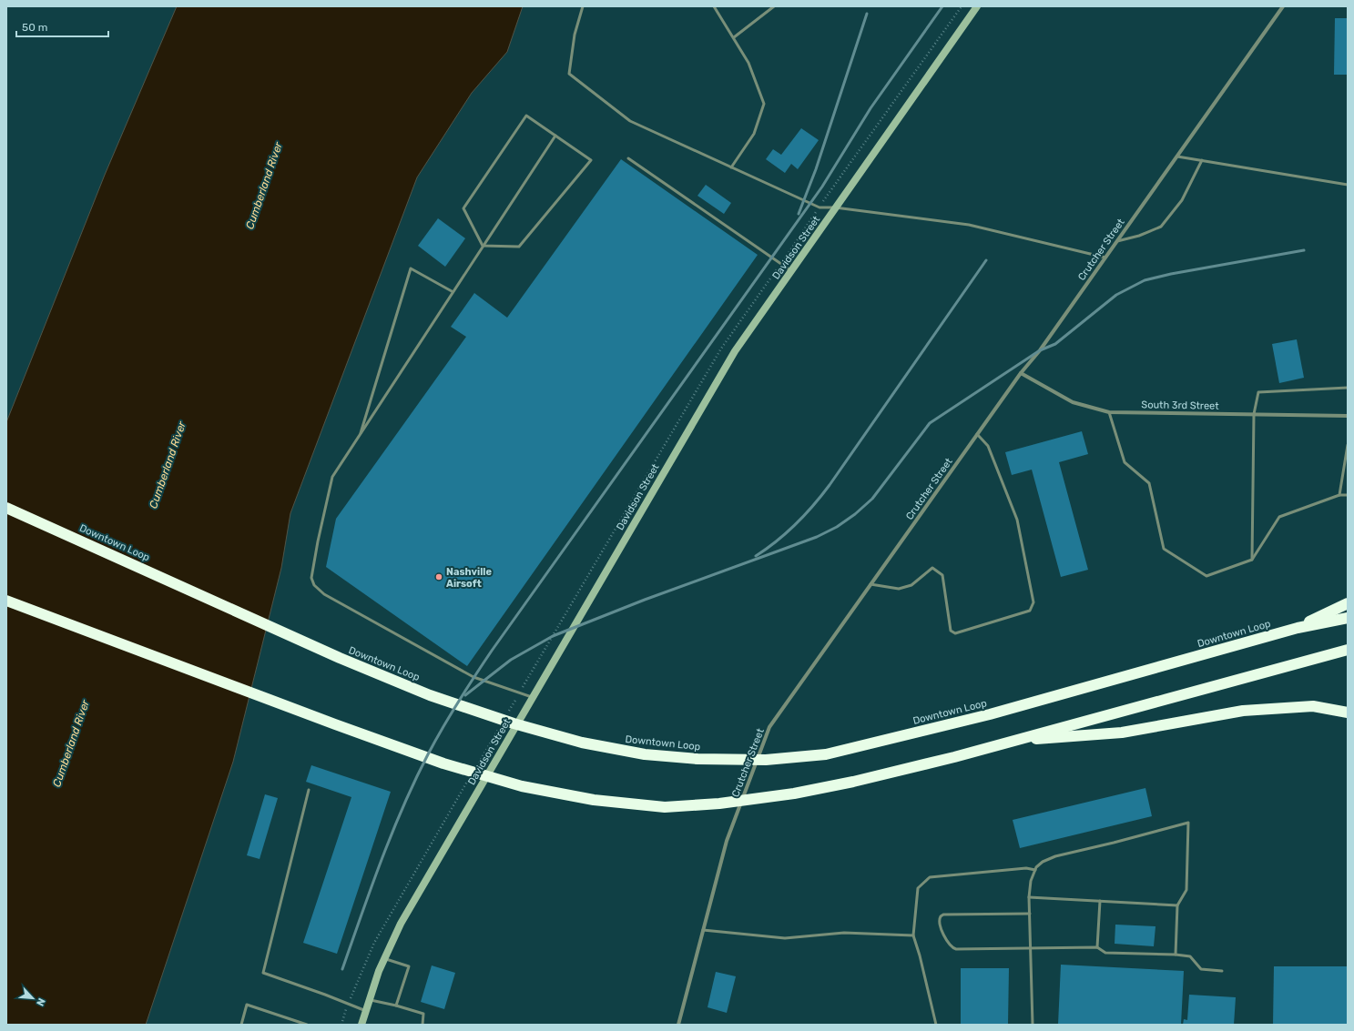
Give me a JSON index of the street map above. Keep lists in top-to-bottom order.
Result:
{
  "streets": {
    "highway": ["Downtown Loop"],
    "street": ["Davidson Street", "Crutcher Street", "South 3rd Street"]
  },
  "crossings": [
    ["Crutcher Street", "South 3rd Street"]
  ],
  "water": ["Cumberland River"],
  "places": ["Nashville Airsoft"],
  "scale_bar": "50 m",
  "north": "bottom right"
}
